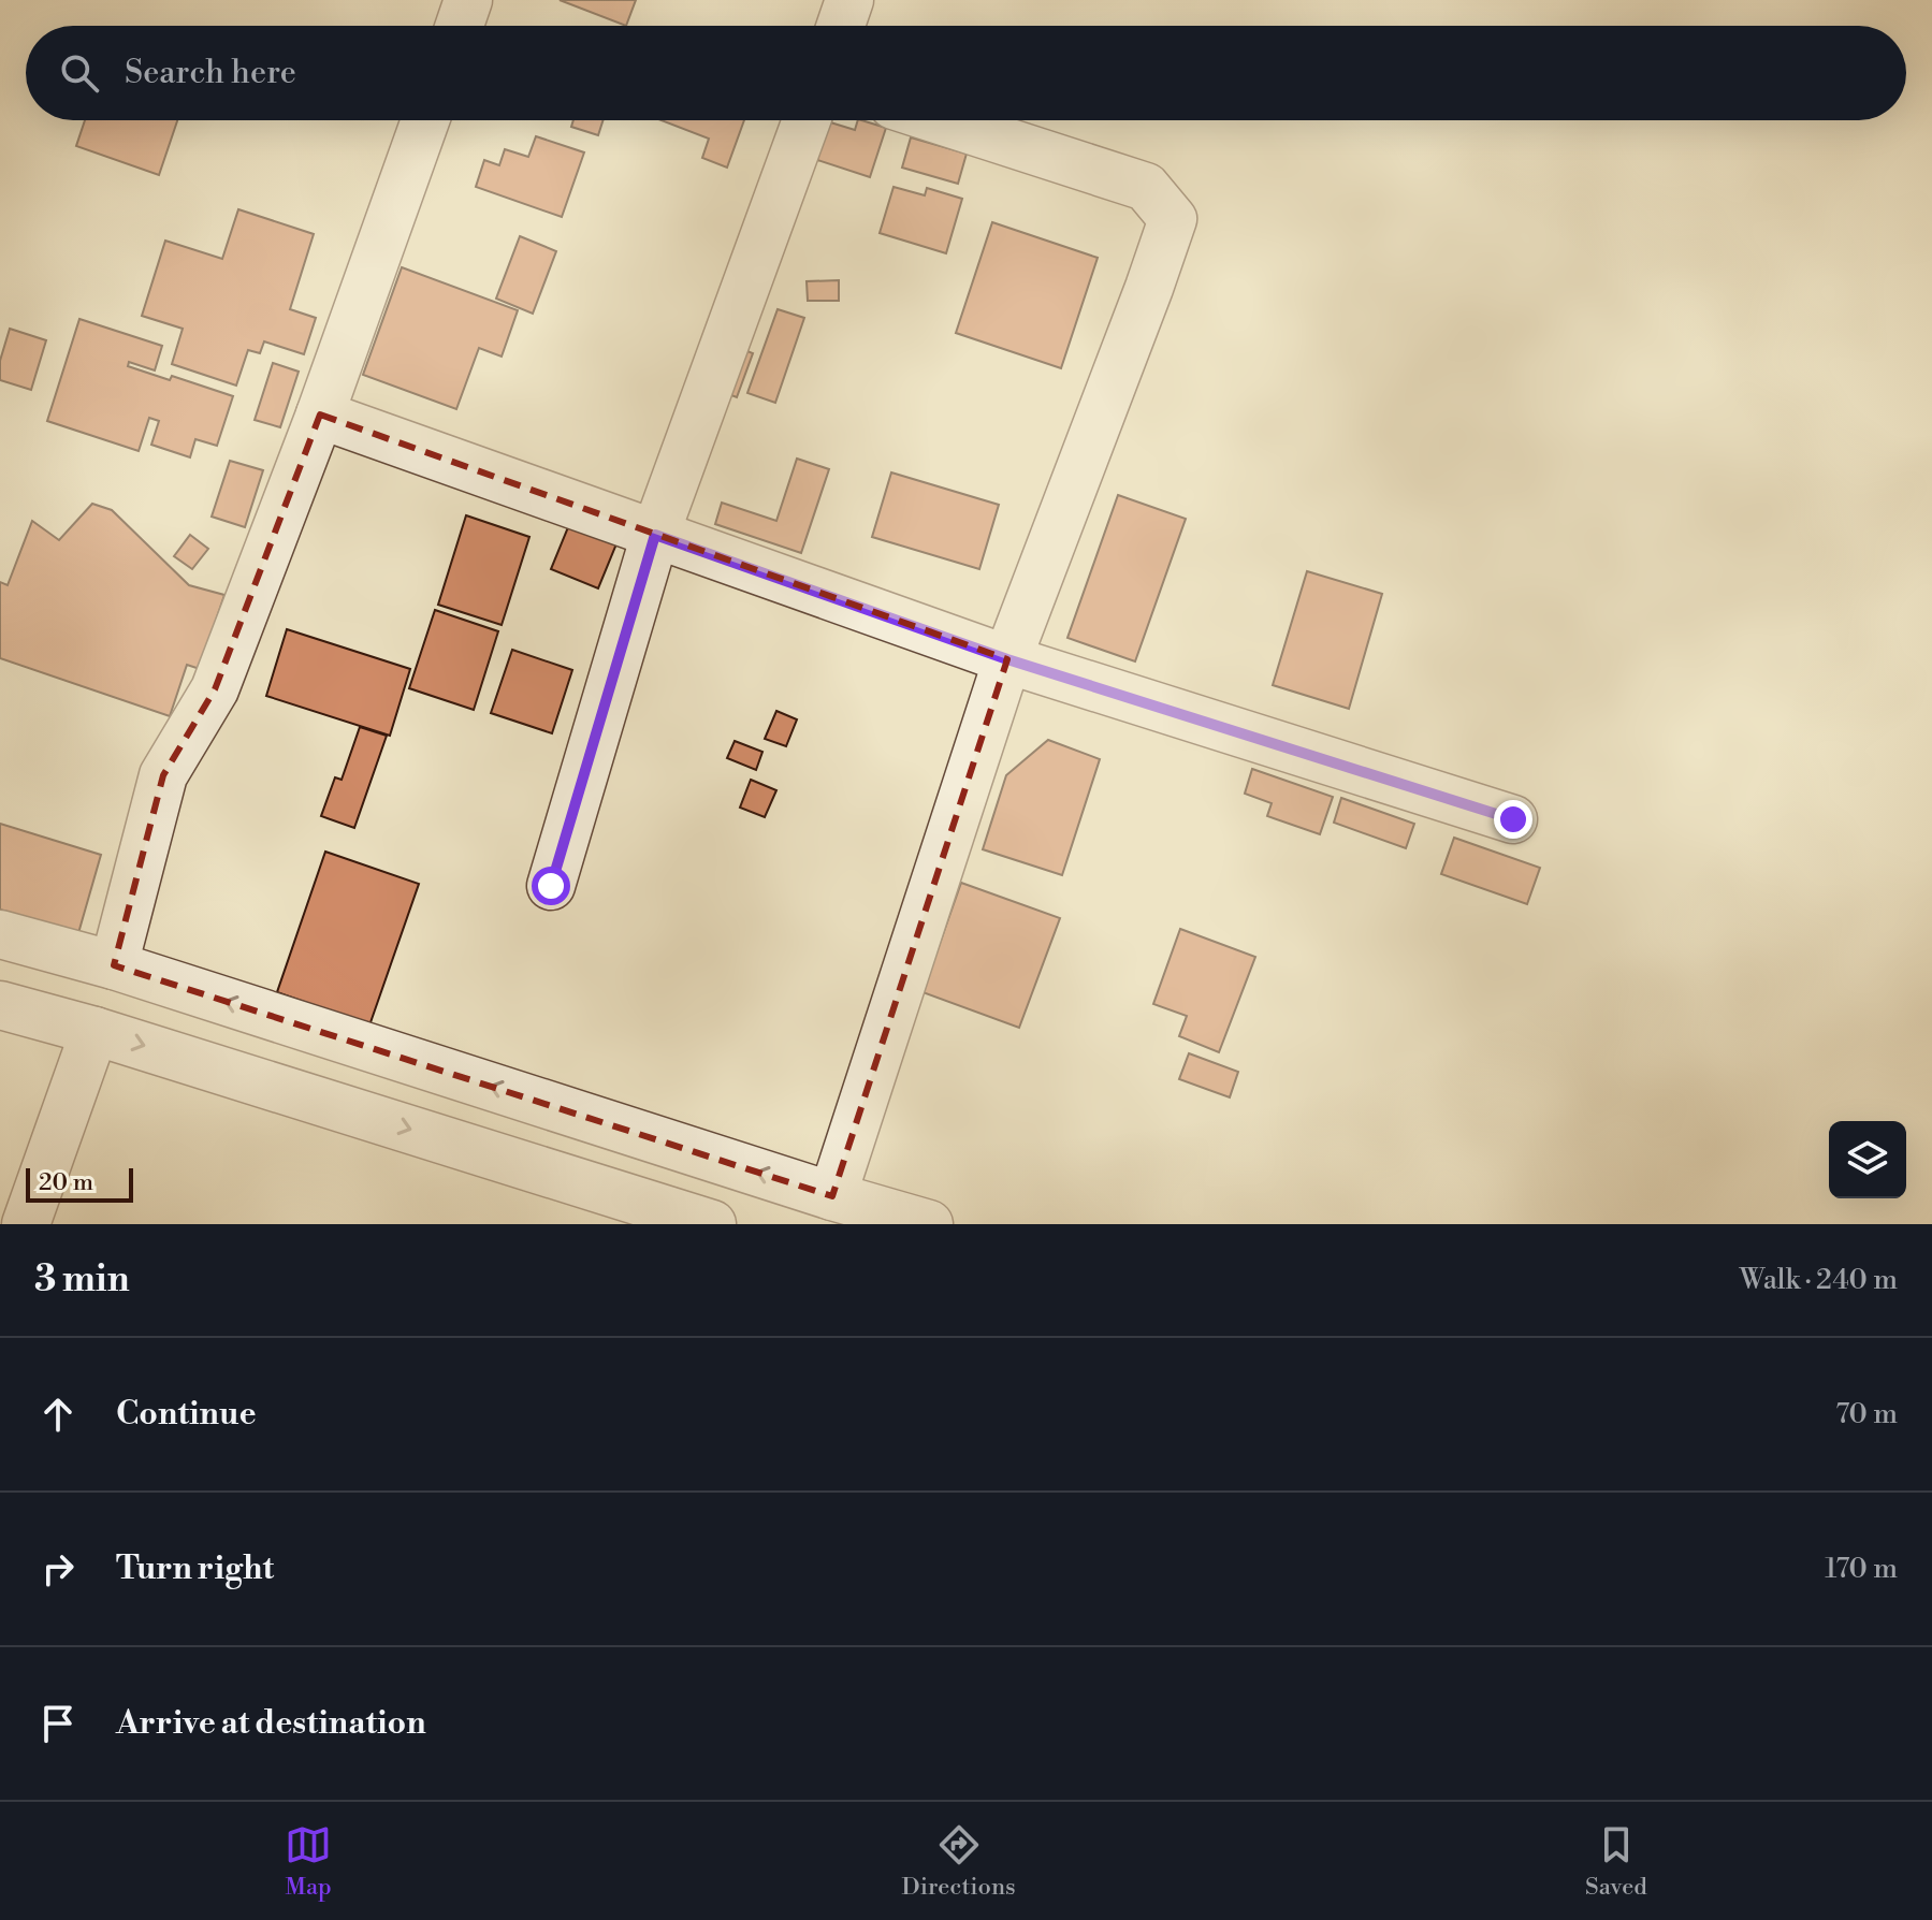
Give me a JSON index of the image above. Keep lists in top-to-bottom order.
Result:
{
  "scale_bar": "20 m",
  "page": {
    "search": "Search here",
    "scale": "20 m",
    "heading": ["3 min", "Walk · 240 m"],
    "list": [
      ["Continue", "70 m"],
      ["Turn right", "170 m"],
      "Arrive at destination"
    ],
    "nav": ["Map", "Directions", "Saved"]
  }
}
